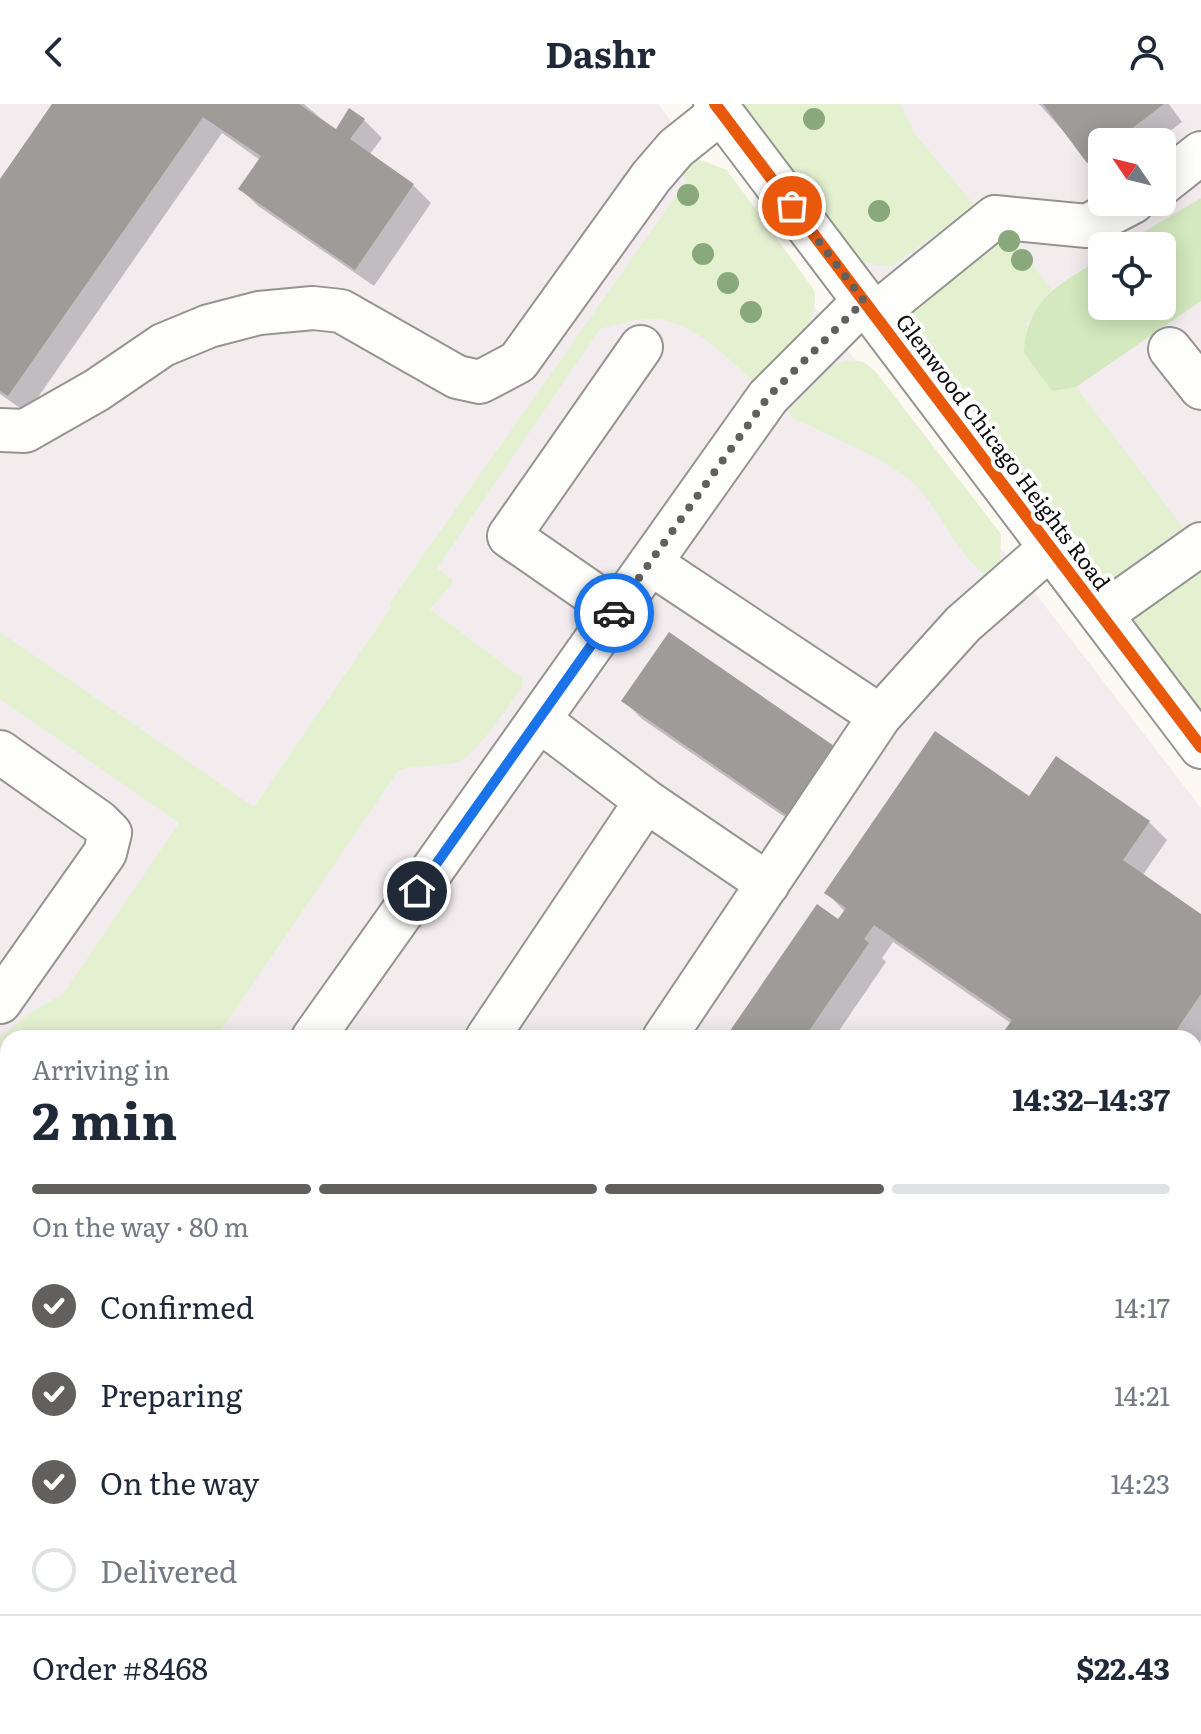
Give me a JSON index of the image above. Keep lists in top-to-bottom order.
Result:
{
  "streets": {
    "street": ["Glenwood Chicago Heights Road"]
  },
  "north": "top left",
  "page": {
    "header": "Dashr",
    "heading": ["2 min", "Arriving in", "14:32–14:37"],
    "panel": ["Order #8468", "$22.43"],
    "bar": "On the way · 80 m",
    "list": [
      ["Confirmed", "14:17"],
      ["Preparing", "14:21"],
      ["On the way", "14:23"],
      "Delivered"
    ]
  }
}
